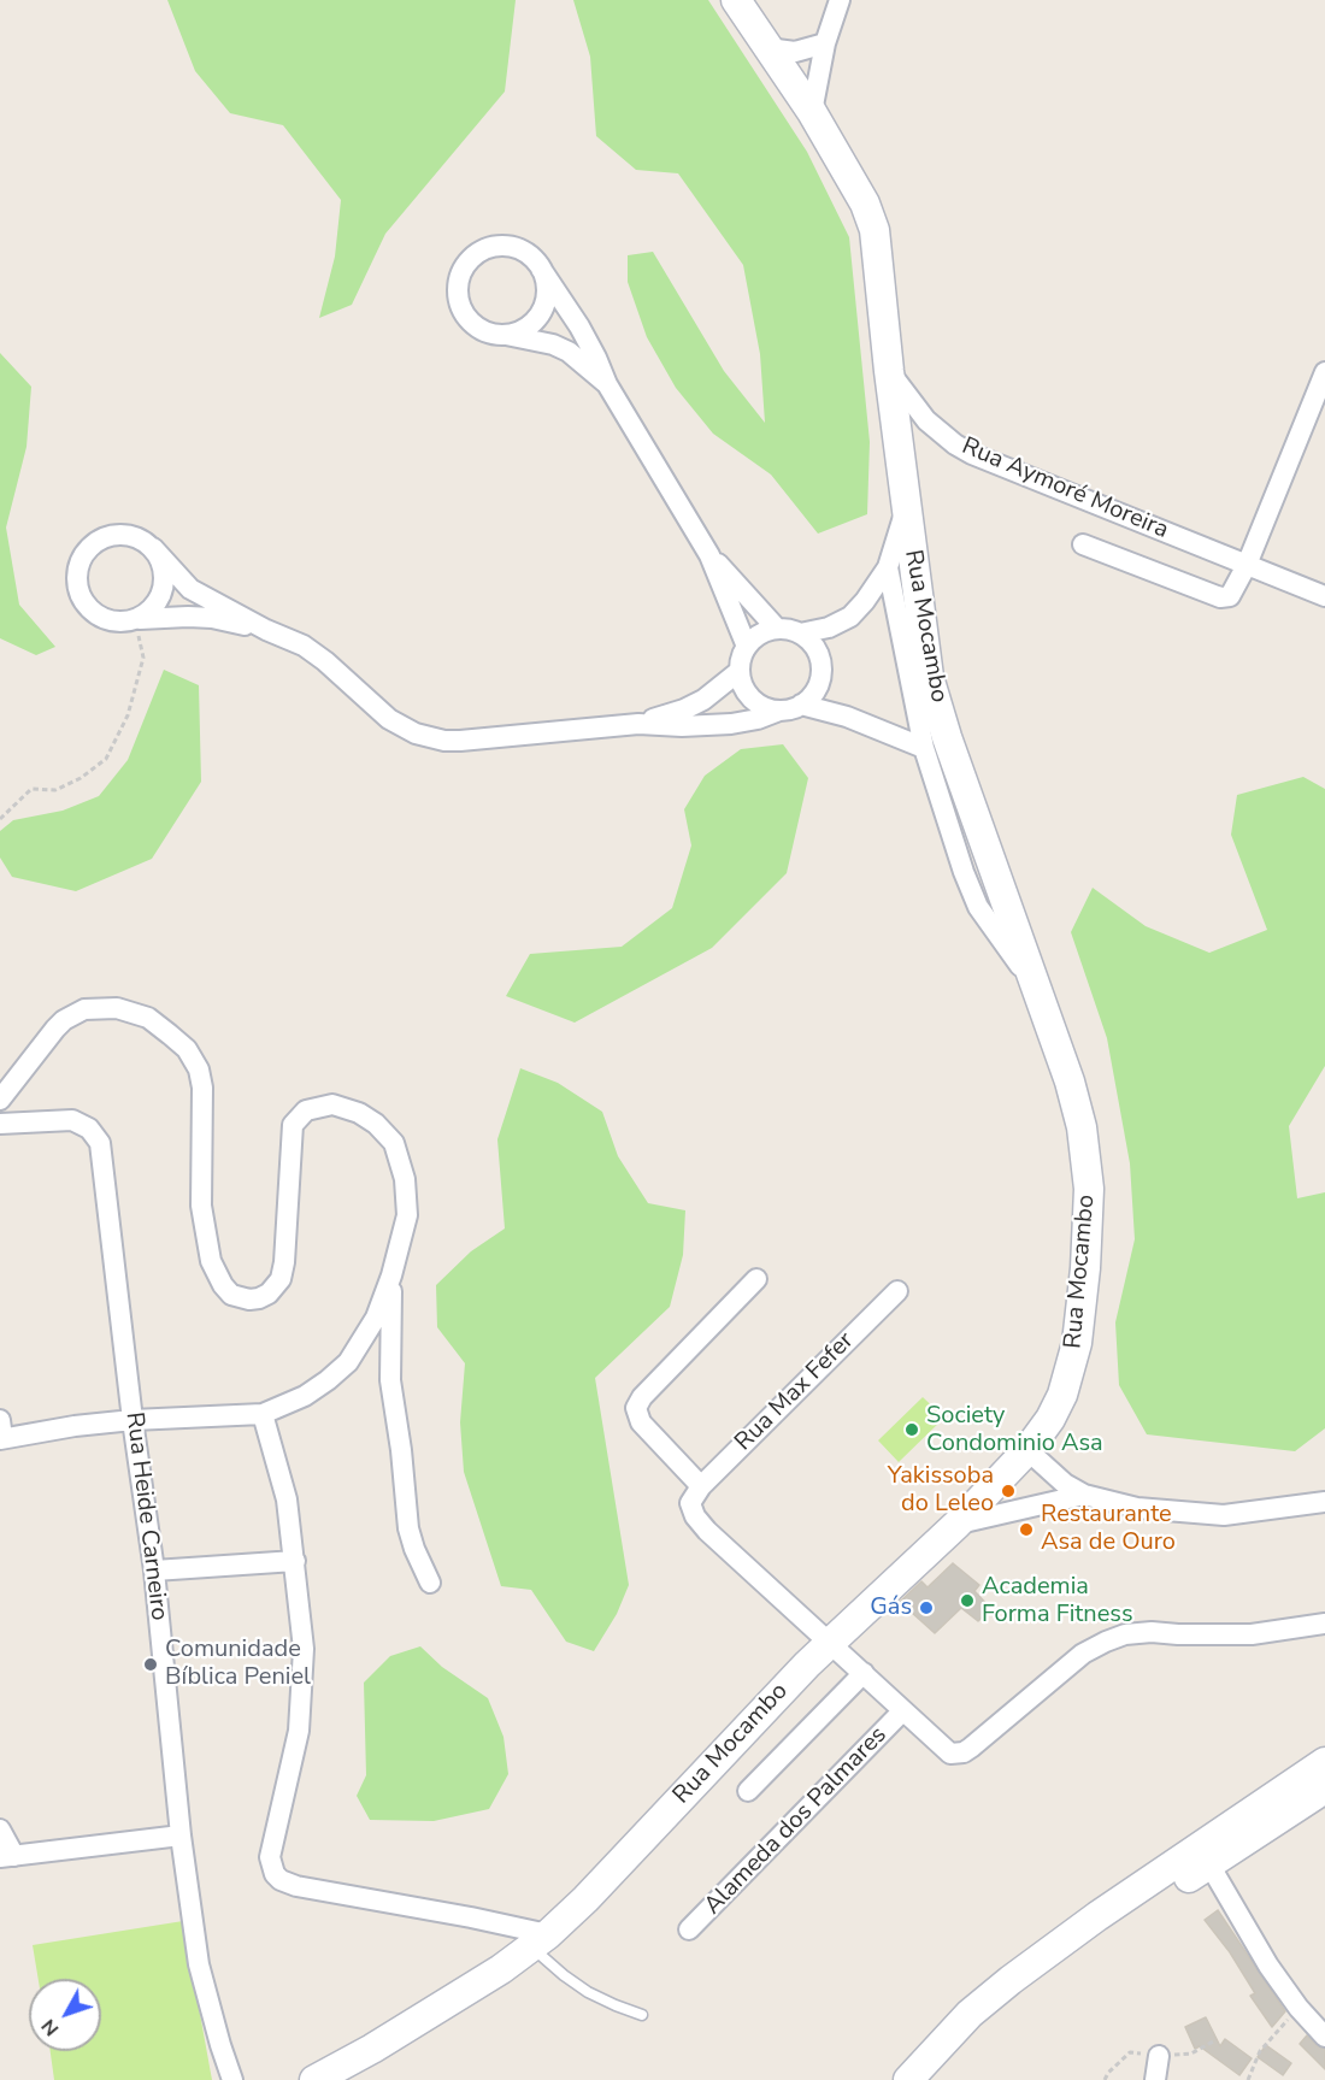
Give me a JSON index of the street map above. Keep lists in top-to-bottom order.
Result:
{
  "streets": {
    "main road": ["Rua Aymoré Moreira", "Rua Mocambo"],
    "street": ["Rua Max Fefer", "Rua Heide Carneiro", "Alameda dos Palmares"]
  },
  "crossings": [
    ["Rua Aymoré Moreira", "Rua Mocambo"]
  ],
  "places": [
    "Society Condominio Asa",
    "Yakissoba do Leleo",
    "Restaurante Asa de Ouro",
    "Academia Forma Fitness",
    "Gás",
    "Comunidade Bíblica Peniel"
  ],
  "north": "bottom left"
}
